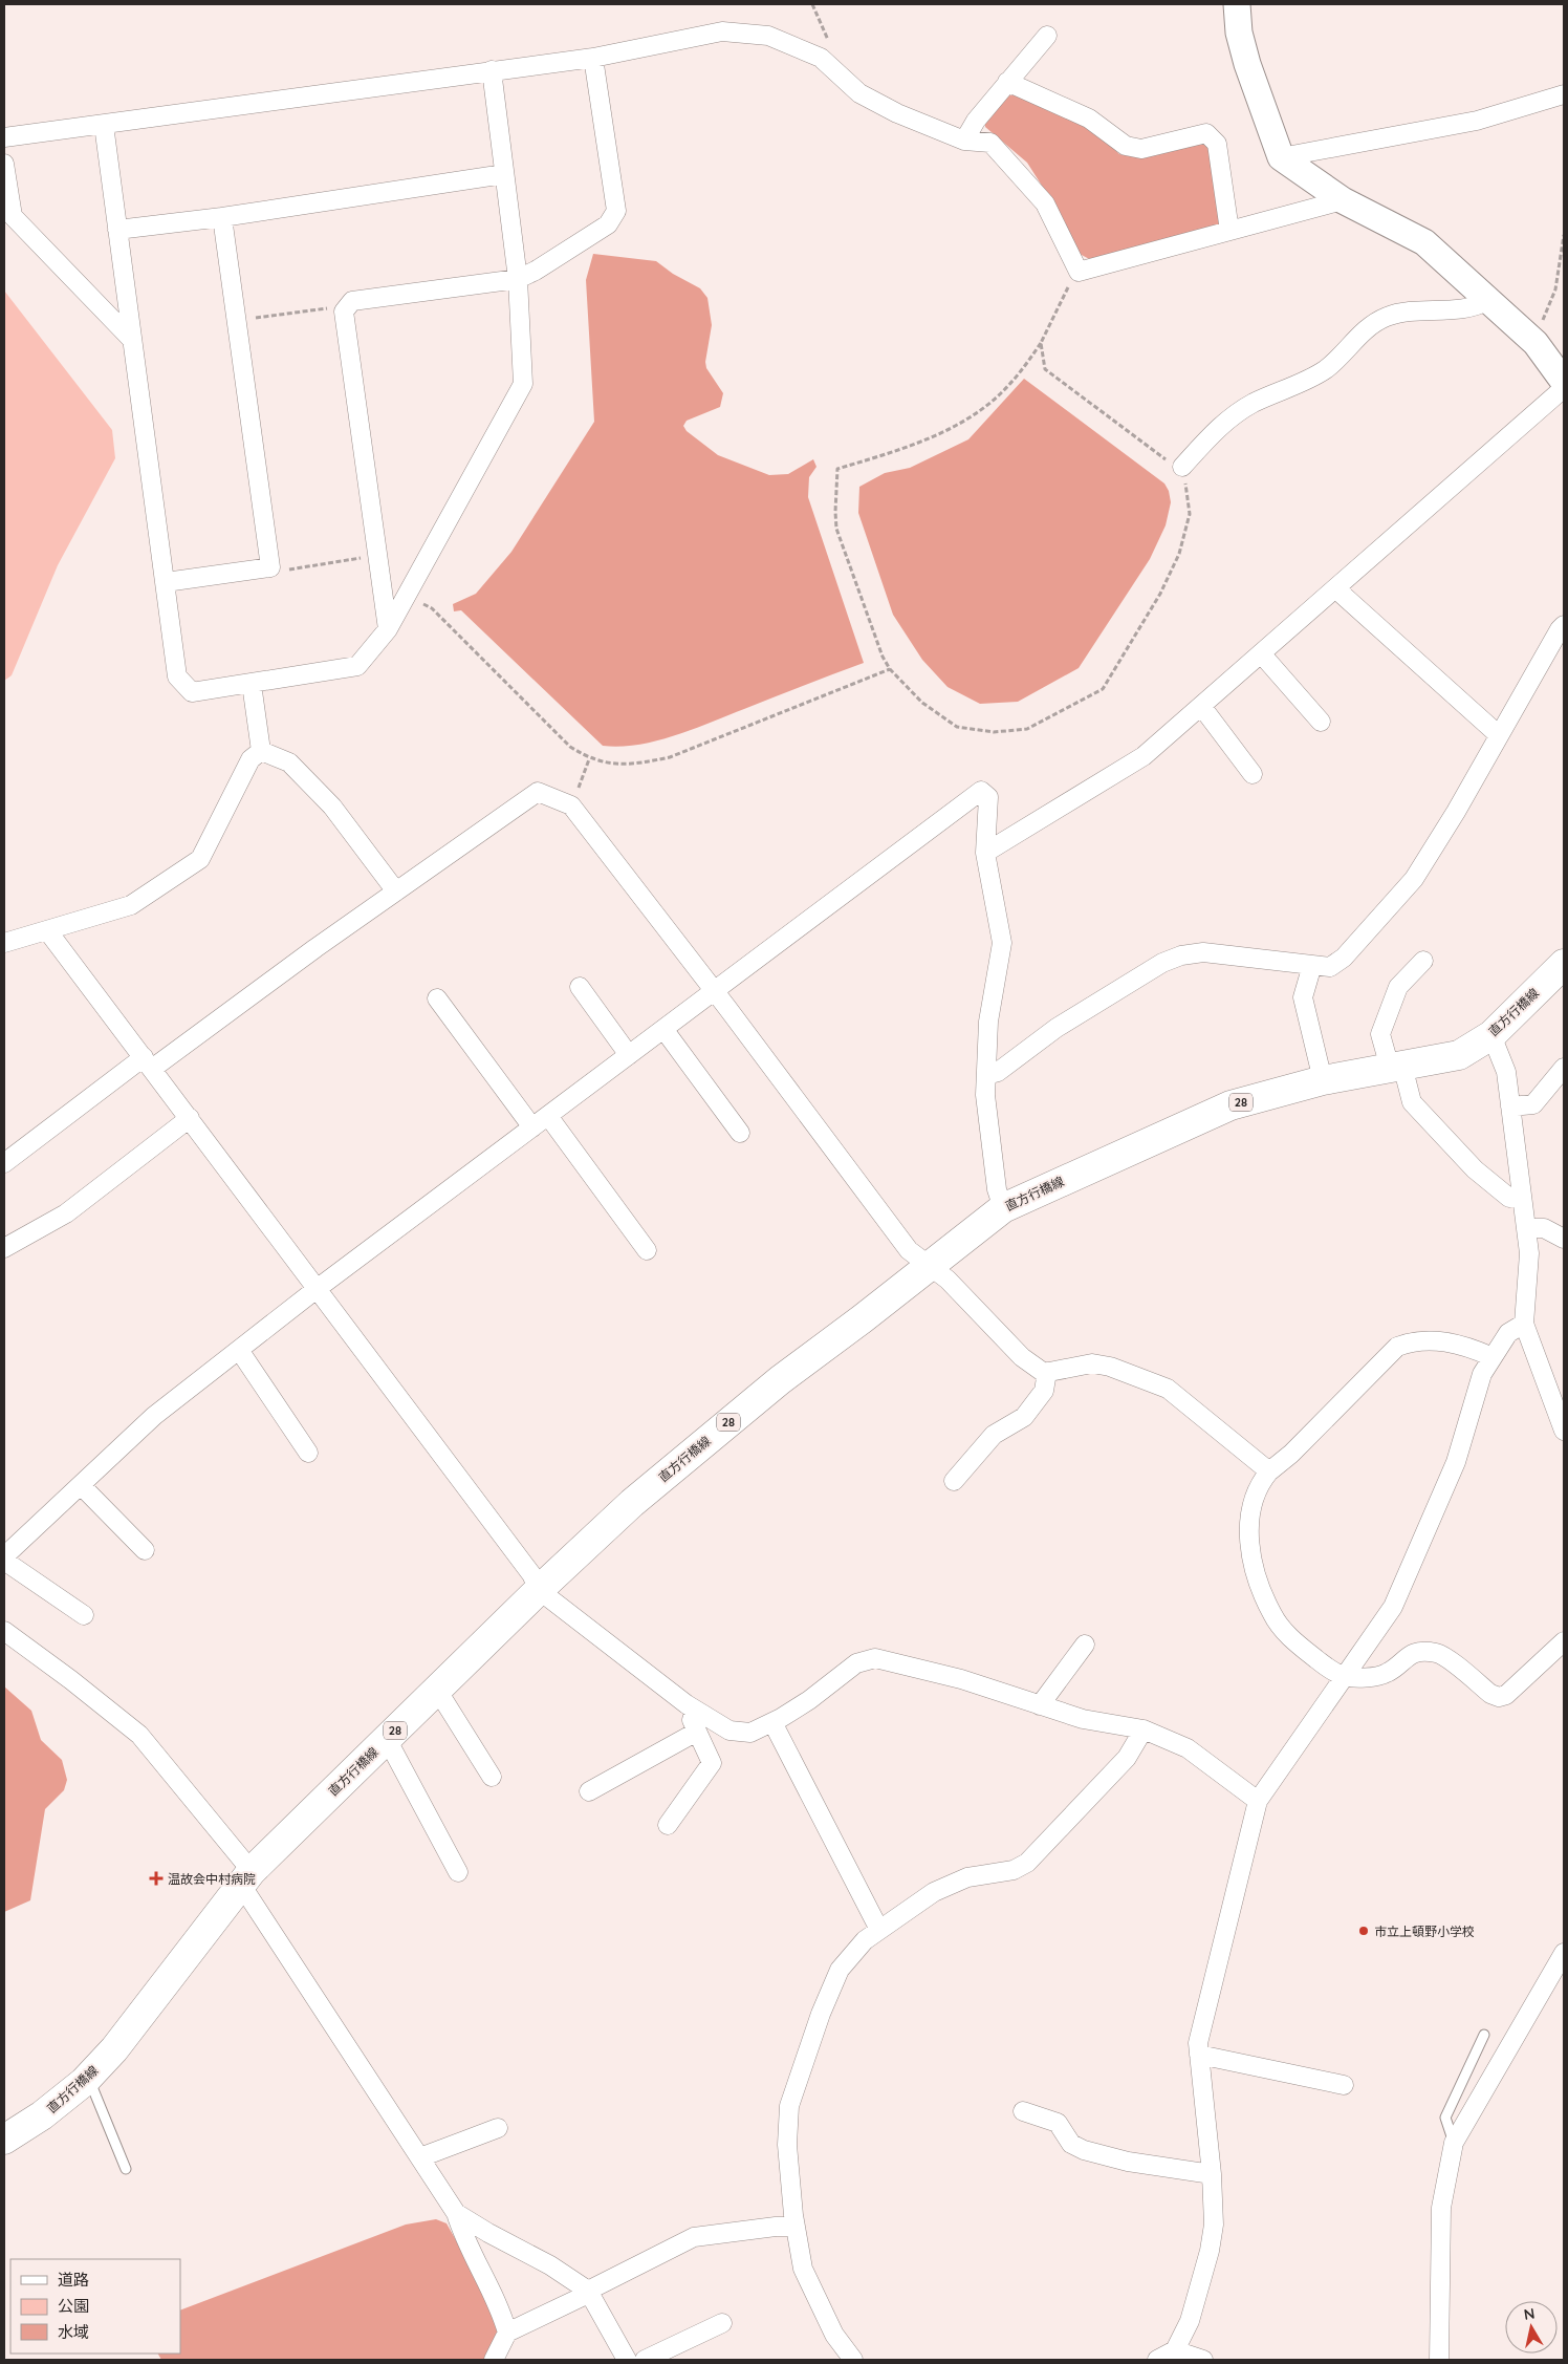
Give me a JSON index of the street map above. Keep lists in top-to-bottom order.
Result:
{
  "streets": {
    "main road": ["直方行橋線", "28"]
  },
  "places": {
    "health": ["温故会中村病院"],
    "other": ["市立上頓野小学校"]
  },
  "legend": ["道路", "公園", "水域"],
  "north": "top"
}
